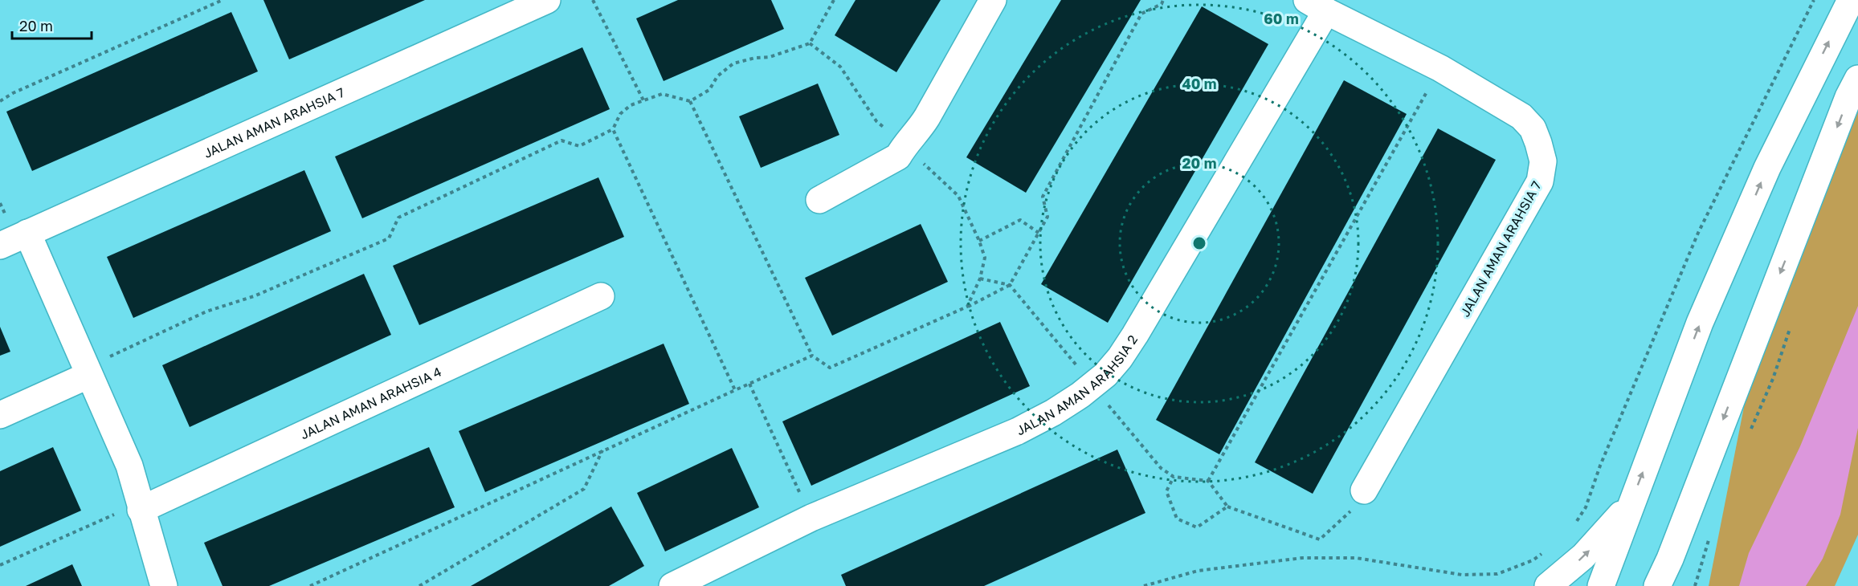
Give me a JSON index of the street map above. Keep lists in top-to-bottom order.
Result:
{
  "streets": {
    "street": ["JALAN AMAN ARAHSIA 7", "JALAN AMAN ARAHSIA 2", "JALAN AMAN ARAHSIA 4"]
  },
  "crossings": [
    ["JALAN AMAN ARAHSIA 7", "JALAN AMAN ARAHSIA 2"]
  ],
  "scale_bar": "20 m",
  "rings": ["60 m", "40 m", "20 m"]
}
